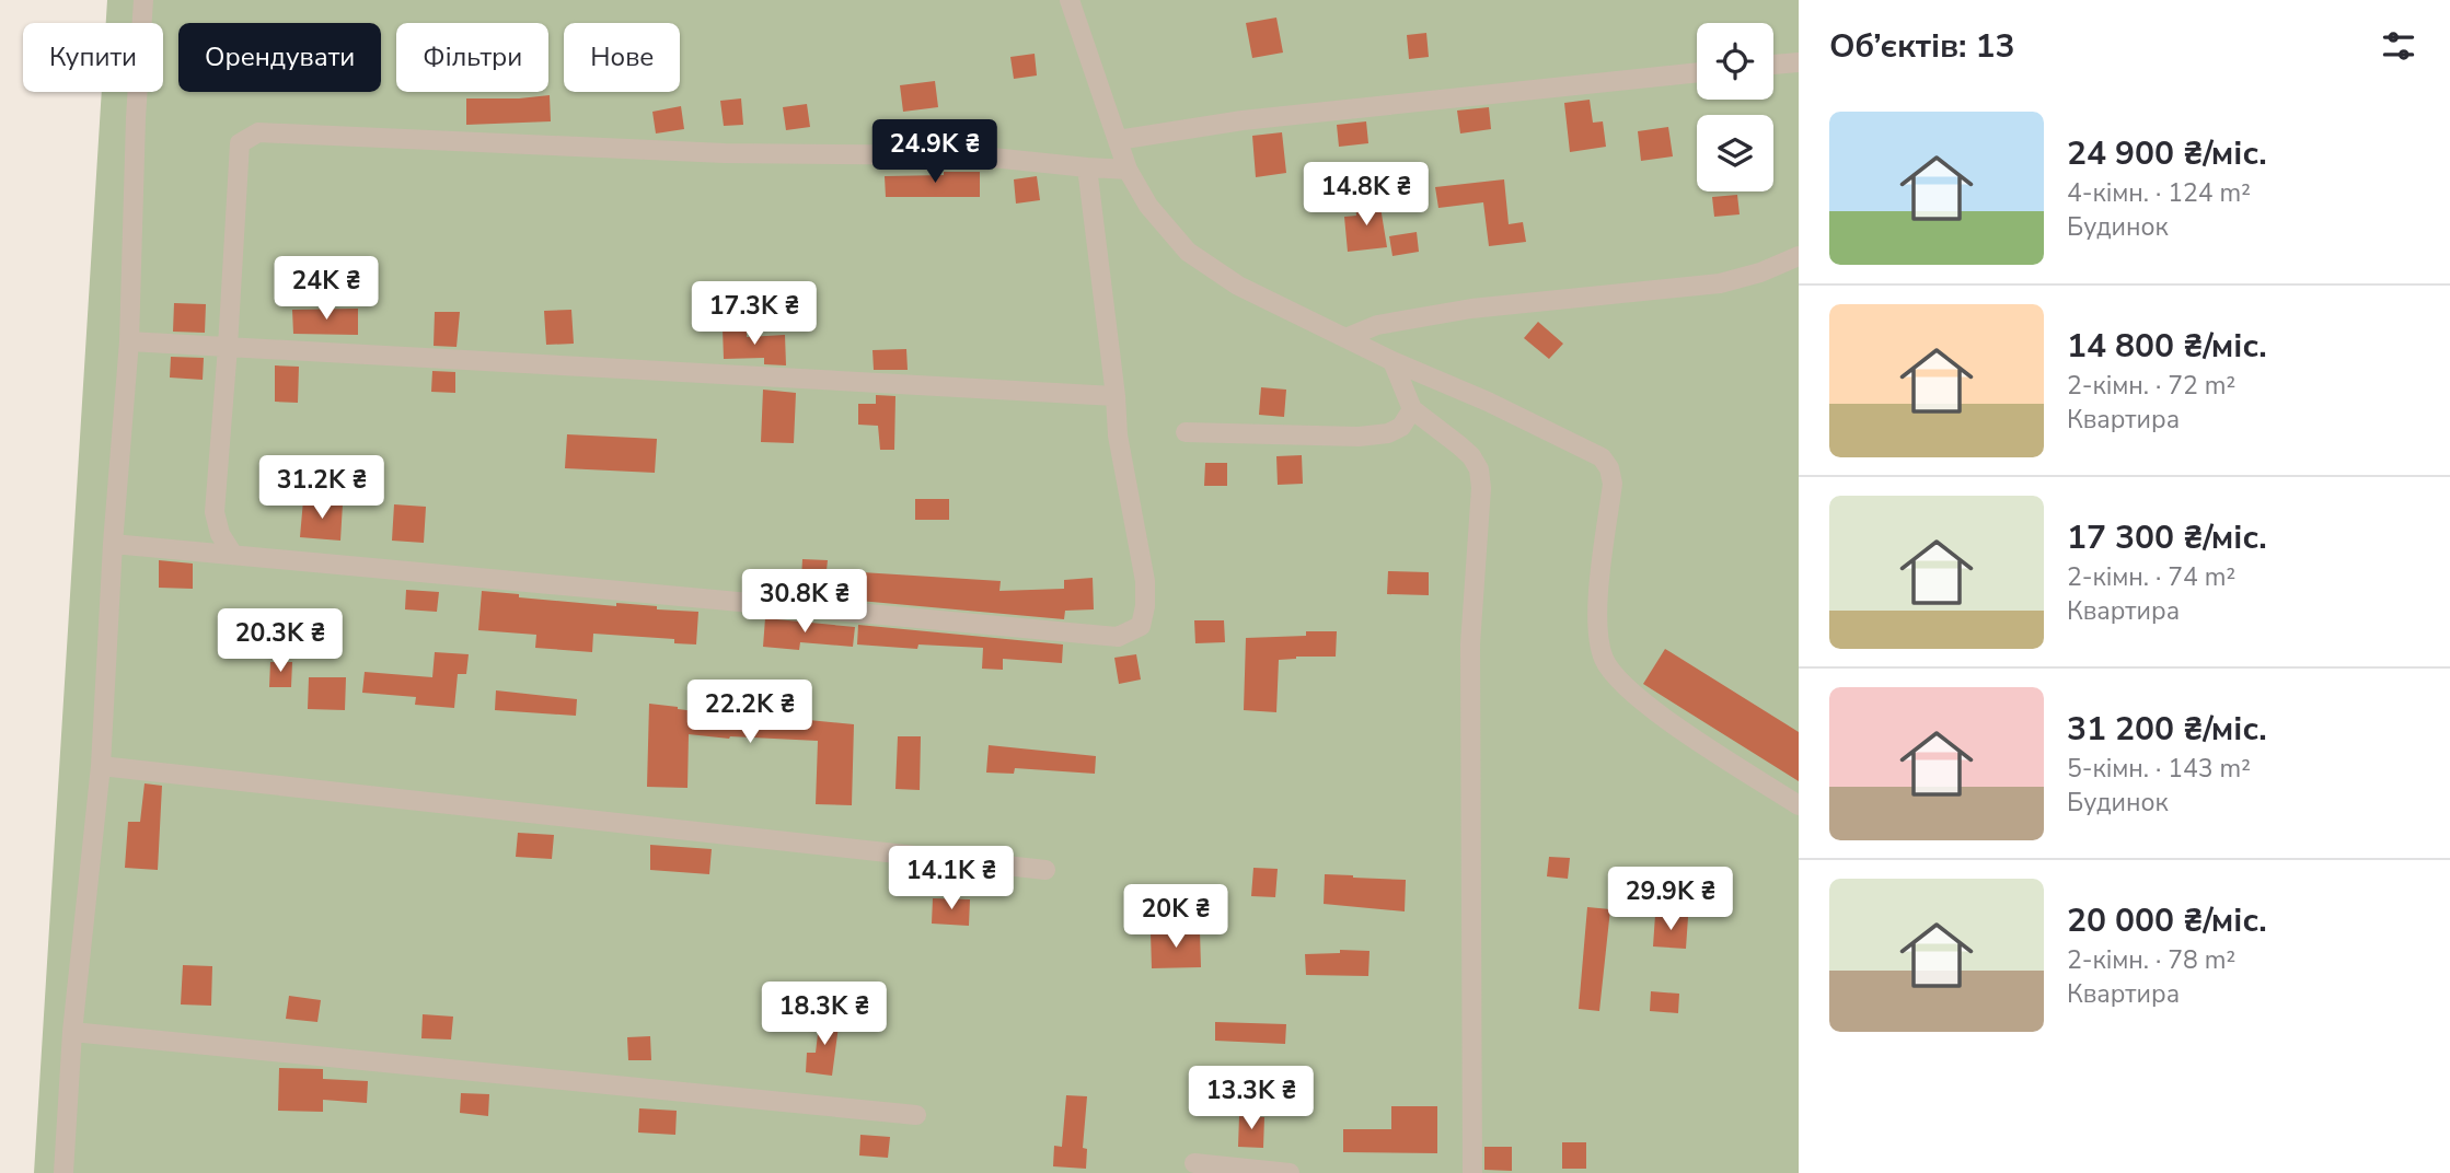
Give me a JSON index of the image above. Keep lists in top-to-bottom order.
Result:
{
  "page": {
    "heading": "Об’єктів: 13",
    "chip": [
      "Купити",
      "Орендувати",
      "Фільтри",
      "Нове"
    ],
    "list": [
      {
        "name": "24 900 ₴/міс.",
        "note": "4-кімн. · 124 m² · Будинок"
      },
      {
        "name": "14 800 ₴/міс.",
        "note": "2-кімн. · 72 m² · Квартира"
      },
      {
        "name": "17 300 ₴/міс.",
        "note": "2-кімн. · 74 m² · Квартира"
      },
      {
        "name": "31 200 ₴/міс.",
        "note": "5-кімн. · 143 m² · Будинок"
      },
      {
        "name": "20 000 ₴/міс.",
        "note": "2-кімн. · 78 m² · Квартира"
      }
    ],
    "price": [
      "24.9K ₴",
      "14.8K ₴",
      "24K ₴",
      "17.3K ₴",
      "31.2K ₴",
      "30.8K ₴",
      "20.3K ₴",
      "22.2K ₴",
      "14.1K ₴",
      "29.9K ₴",
      "20K ₴",
      "18.3K ₴",
      "13.3K ₴"
    ]
  }
}
